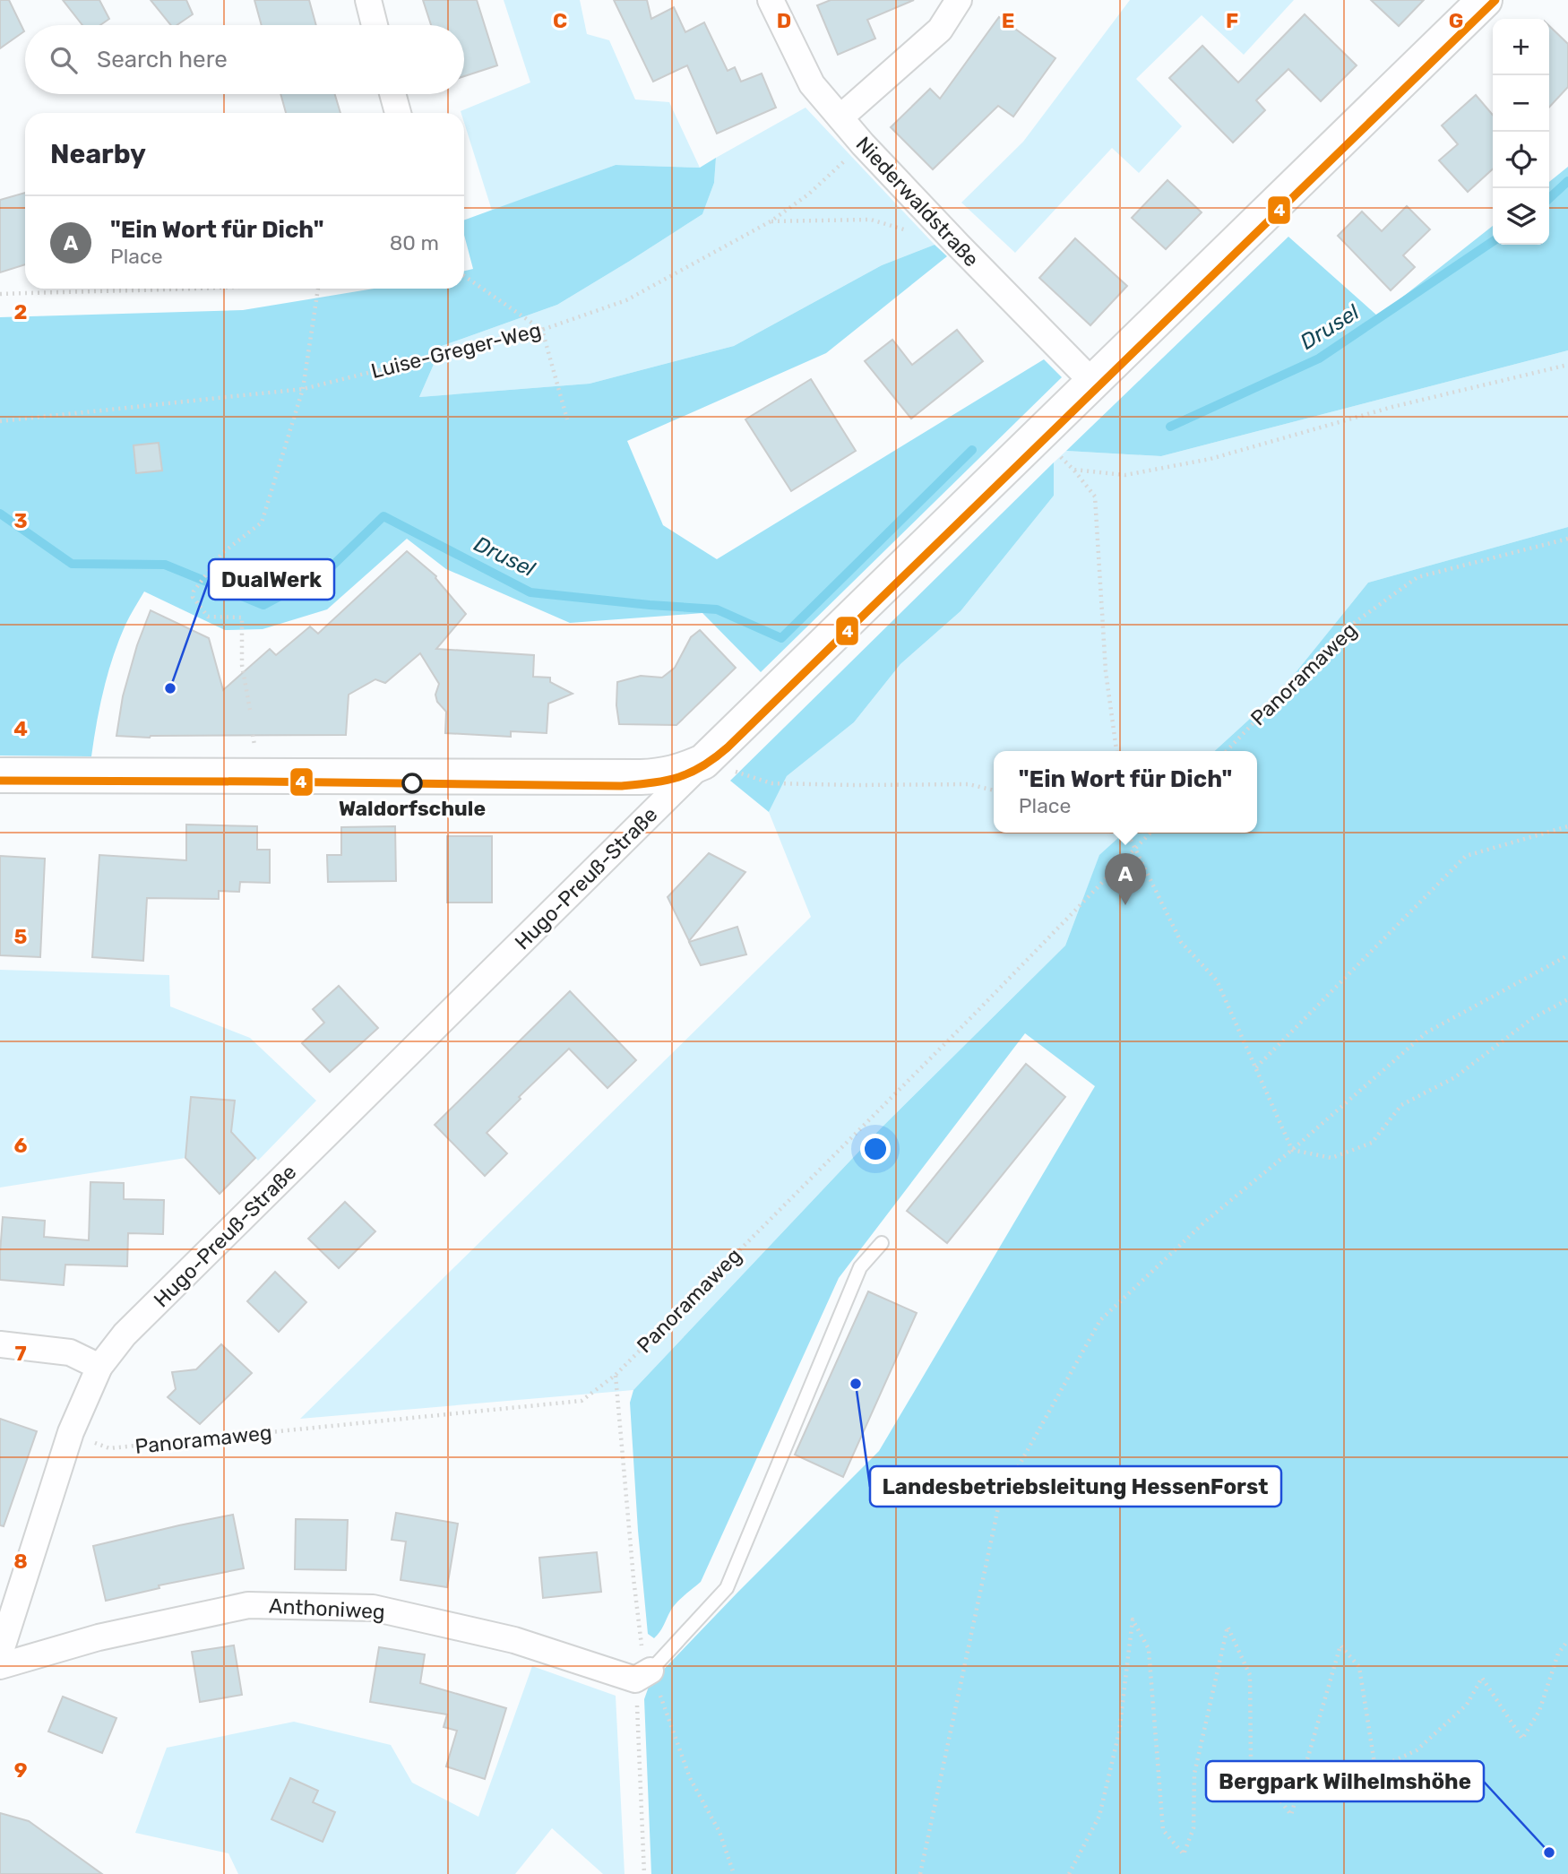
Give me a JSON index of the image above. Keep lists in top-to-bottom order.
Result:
{
  "streets": {
    "street": ["Niederwaldstraße", "Hugo-Preuß-Straße", "Anthoniweg"],
    "path": ["Luise-Greger-Weg", "Panoramaweg"]
  },
  "crossings": [
    ["Niederwaldstraße", "Luise-Greger-Weg"],
    ["Niederwaldstraße", "Hugo-Preuß-Straße"],
    ["Panoramaweg", "Hugo-Preuß-Straße"]
  ],
  "water": ["Drusel"],
  "places": [
    "DualWerk",
    "Waldorfschule",
    "Landesbetriebsleitung HessenForst",
    "Bergpark Wilhelmshöhe"
  ],
  "lines": ["transit line 4"],
  "page": {
    "map_buttons": ["+", "−"],
    "search": "Search here",
    "heading": "Nearby",
    "list": [
      {
        "mark": "A",
        "name": "\"Ein Wort für Dich\"",
        "note": "Place",
        "value": "80 m"
      }
    ],
    "popup": ["\"Ein Wort für Dich\"", "Place"],
    "pins": "A"
  },
  "grid": {
    "columns": [
      "C",
      "D",
      "E",
      "F",
      "G"
    ],
    "rows": [
      "2",
      "3",
      "4",
      "5",
      "6",
      "7",
      "8",
      "9"
    ]
  }
}
